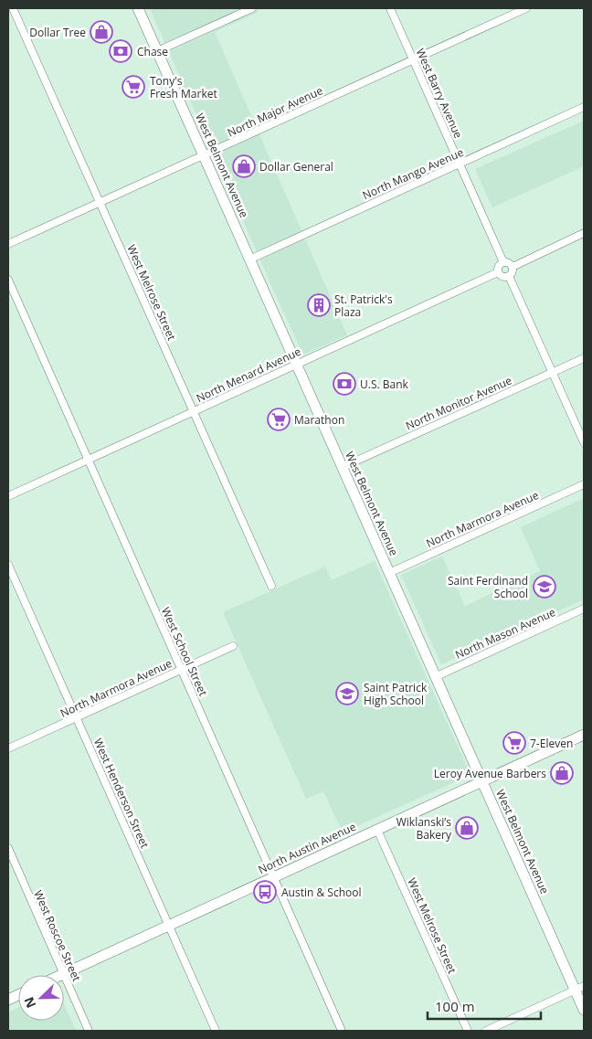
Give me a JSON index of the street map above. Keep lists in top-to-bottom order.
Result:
{
  "streets": {
    "main road": ["West Belmont Avenue", "North Austin Avenue"],
    "street": [
      "West Barry Avenue",
      "North Major Avenue",
      "North Mango Avenue",
      "West Melrose Street",
      "North Menard Avenue",
      "North Monitor Avenue",
      "North Marmora Avenue",
      "North Mason Avenue",
      "West School Street",
      "West Henderson Street",
      "West Roscoe Street"
    ]
  },
  "crossings": [
    ["West Barry Avenue", "North Major Avenue"],
    ["West Barry Avenue", "North Mango Avenue"],
    ["West Barry Avenue", "North Menard Avenue"],
    ["North Major Avenue", "West Belmont Avenue"],
    ["North Major Avenue", "West Melrose Street"],
    ["West Belmont Avenue", "North Mango Avenue"],
    ["West Belmont Avenue", "North Menard Avenue"],
    ["West Belmont Avenue", "North Monitor Avenue"],
    ["West Belmont Avenue", "North Marmora Avenue"],
    ["West Belmont Avenue", "North Mason Avenue"],
    ["West Belmont Avenue", "North Austin Avenue"],
    ["West Melrose Street", "North Menard Avenue"],
    ["West Melrose Street", "North Austin Avenue"],
    ["North Menard Avenue", "West School Street"],
    ["North Marmora Avenue", "West School Street"],
    ["North Marmora Avenue", "West Henderson Street"],
    ["West School Street", "North Austin Avenue"],
    ["West Henderson Street", "North Austin Avenue"],
    ["North Austin Avenue", "West Roscoe Street"]
  ],
  "places": {
    "shop": [
      "Dollar Tree",
      "Dollar General",
      "Leroy Avenue Barbers",
      "Wiklanski’s Bakery"
    ],
    "bank": ["Chase", "U.S. Bank"],
    "supermarket": ["Tony's Fresh Market", "Marathon", "7-Eleven"],
    "building": ["St. Patrick's Plaza"],
    "school or university": ["Saint Ferdinand School", "Saint Patrick High School"],
    "bus stop": ["Austin & School"]
  },
  "scale_bar": "100 m",
  "north": "bottom left"
}
